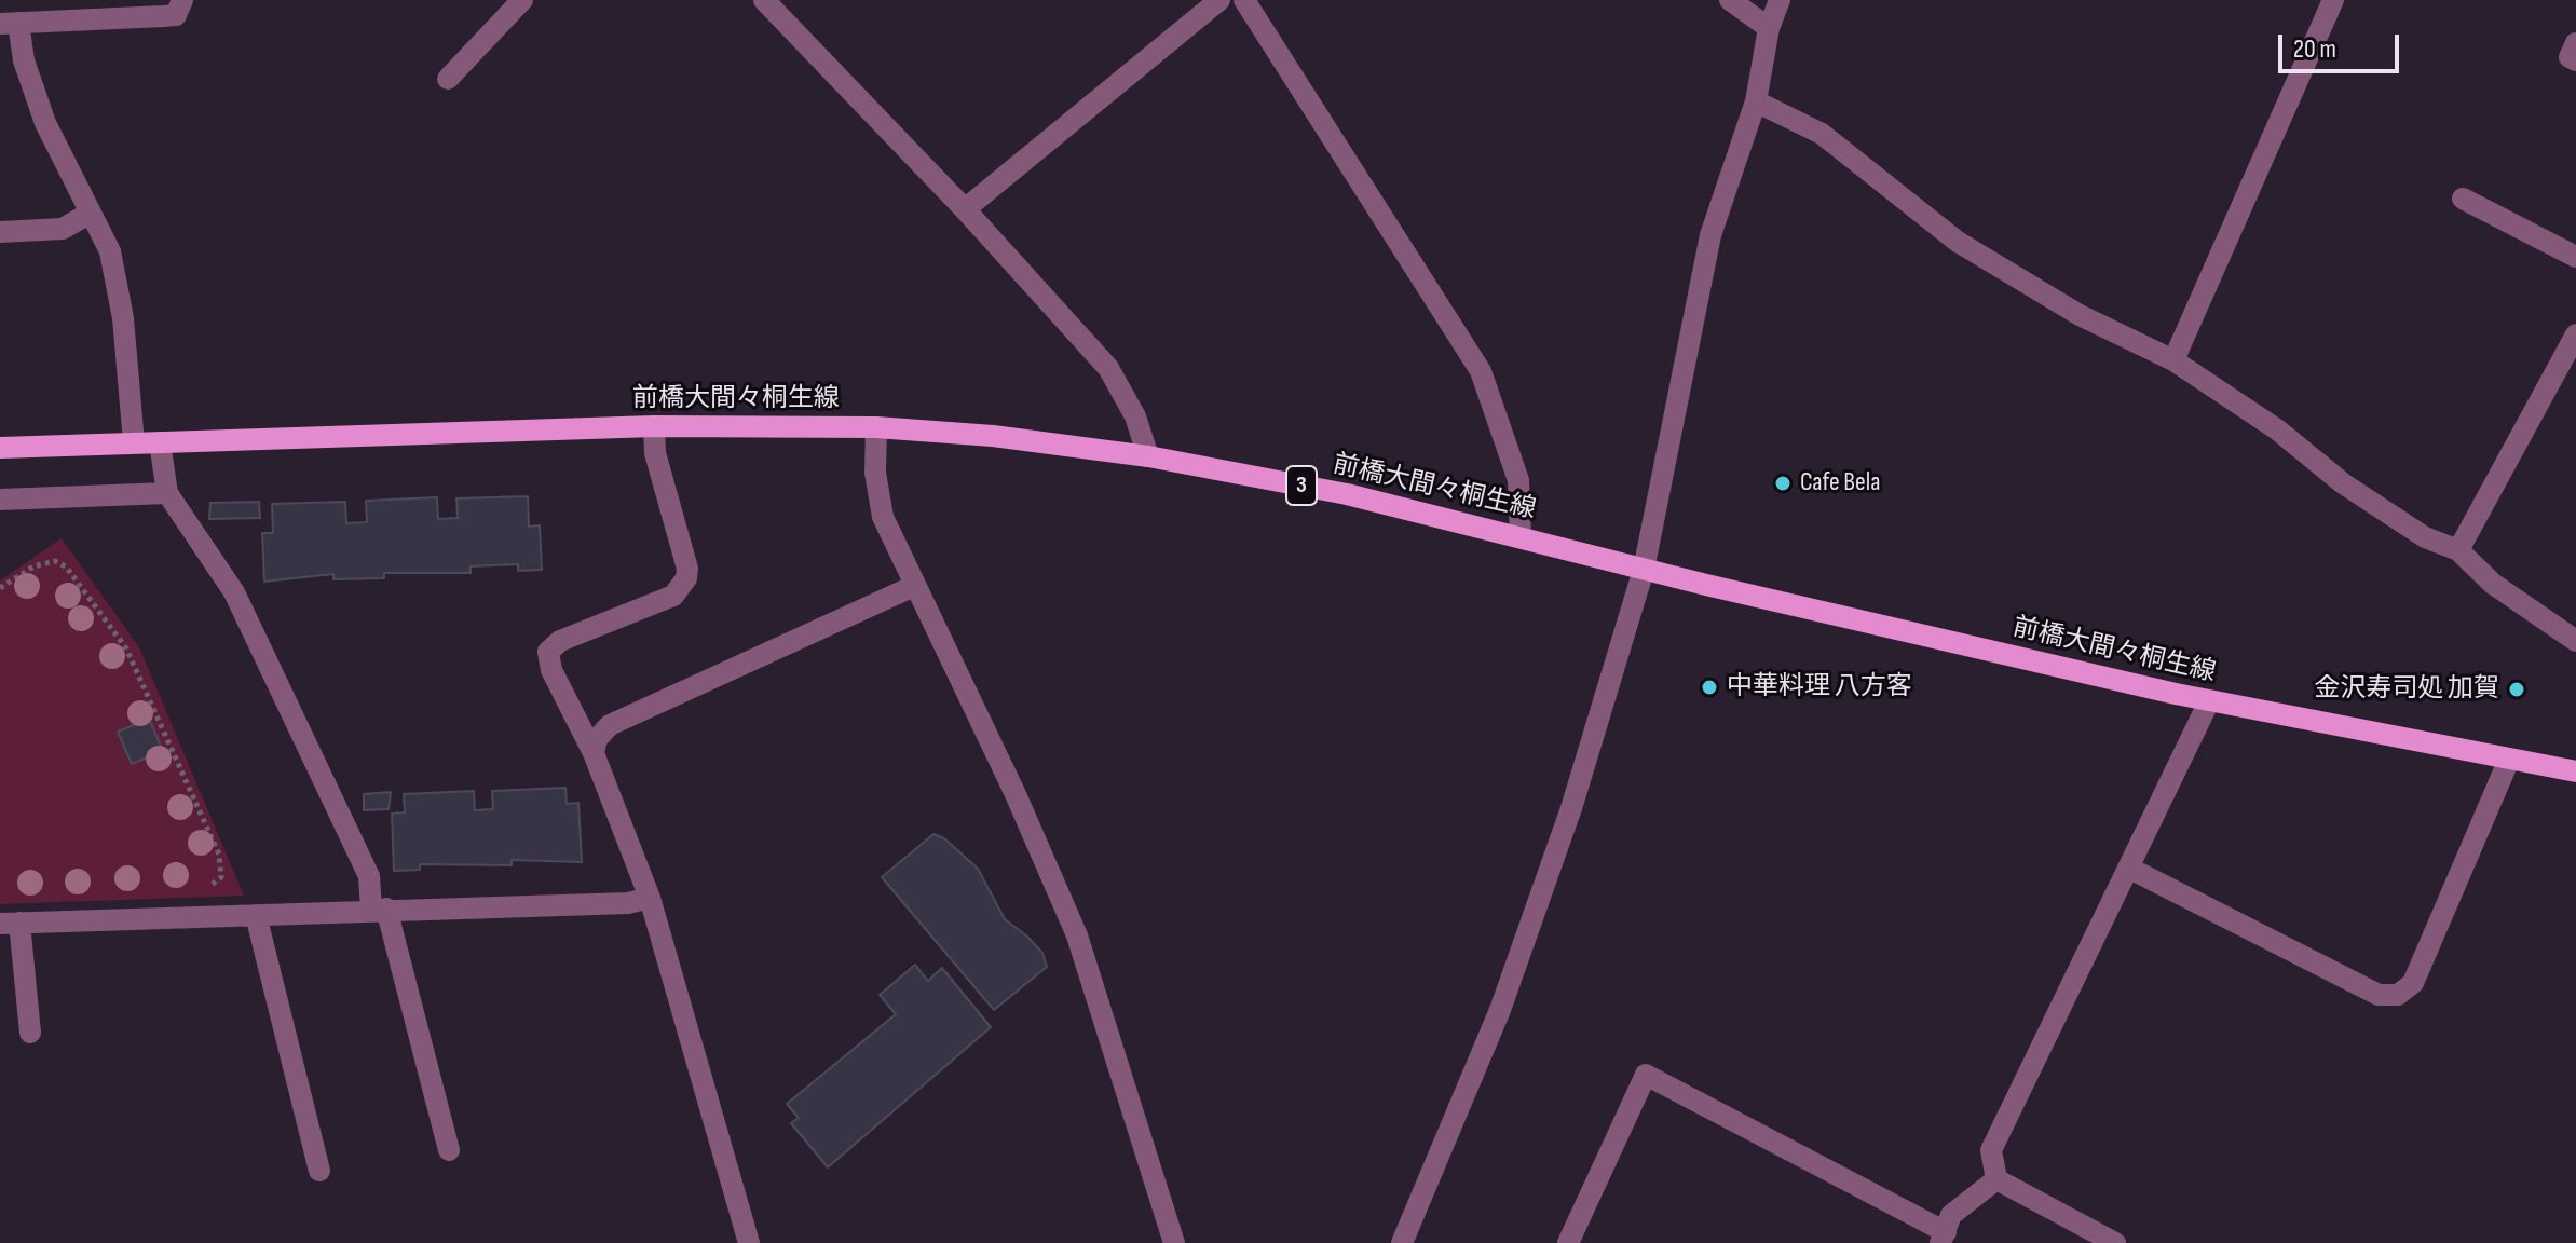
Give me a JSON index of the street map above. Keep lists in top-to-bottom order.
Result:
{
  "streets": {
    "main road": ["前橋大間々桐生線", "3"]
  },
  "places": ["Cafe Bela", "中華料理 八方客", "金沢寿司処 加賀"],
  "scale_bar": "20 m"
}
